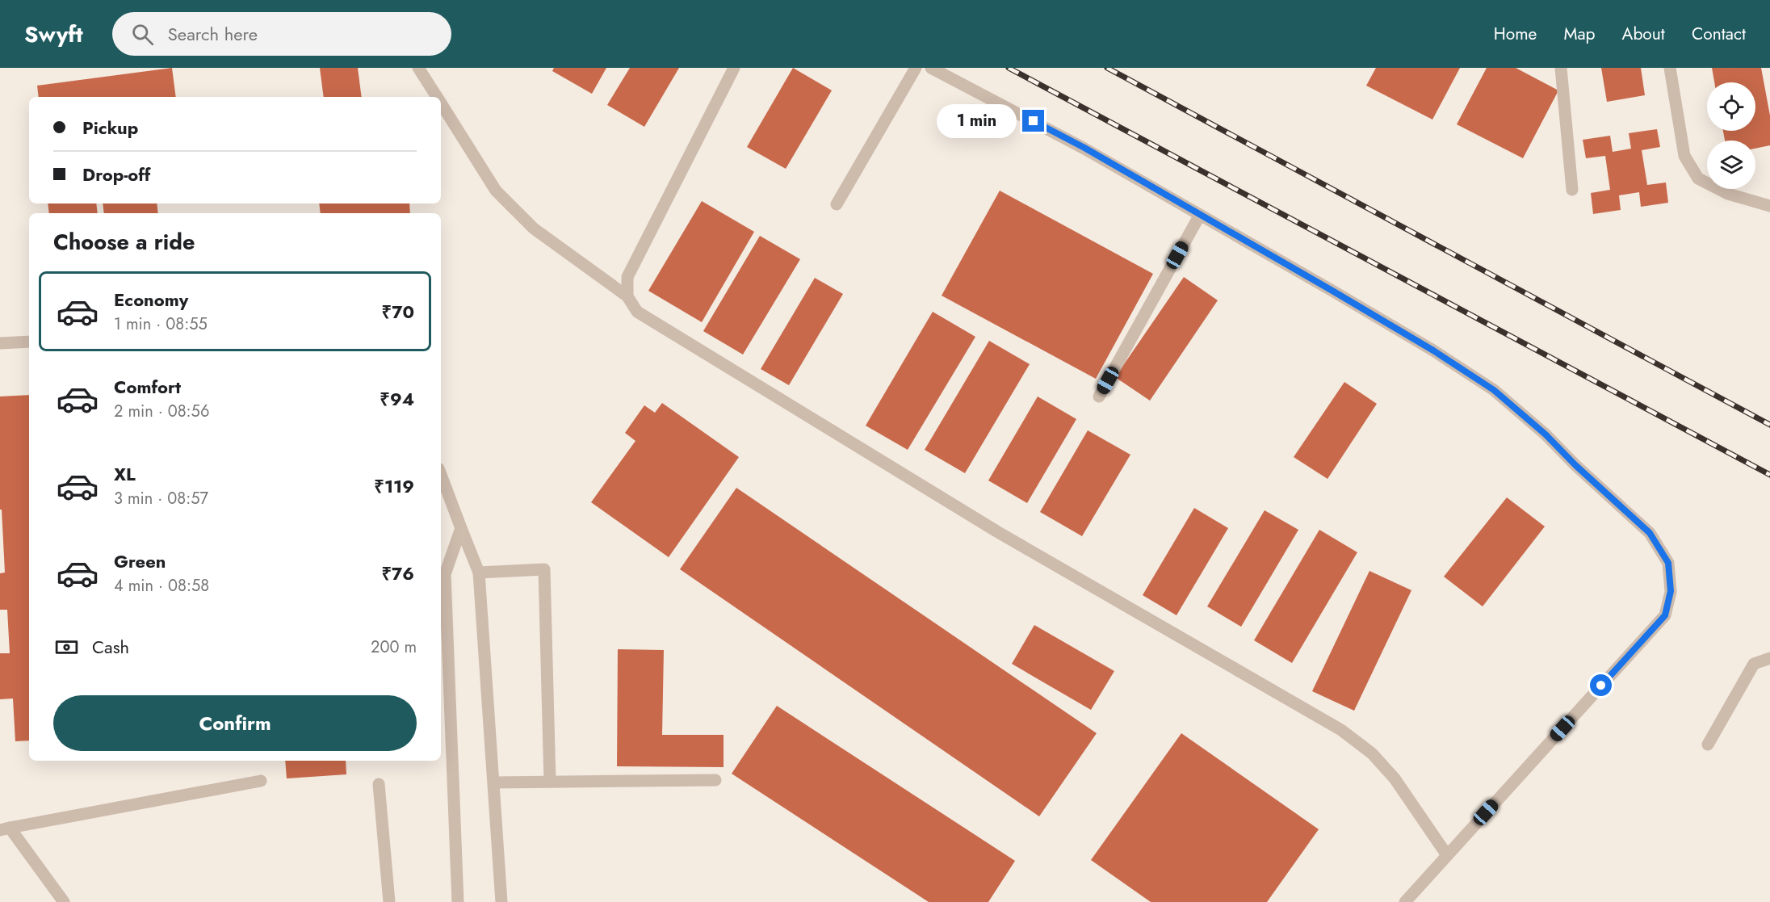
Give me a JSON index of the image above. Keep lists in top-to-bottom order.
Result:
{
  "page": {
    "header": "Swyft",
    "search": "Search here",
    "nav": [
      "Home",
      "Map",
      "About",
      "Contact"
    ],
    "banner": ["Pickup", "Drop-off"],
    "bubble": "1 min",
    "heading": "Choose a ride",
    "list": [
      {
        "name": "Economy",
        "note": "1 min · 08:55",
        "value": "₹70"
      },
      {
        "name": "Comfort",
        "note": "2 min · 08:56",
        "value": "₹94"
      },
      {
        "name": "XL",
        "note": "3 min · 08:57",
        "value": "₹119"
      },
      {
        "name": "Green",
        "note": "4 min · 08:58",
        "value": "₹76"
      }
    ],
    "pay": ["Cash", "200 m"],
    "buttons": "Confirm"
  }
}
